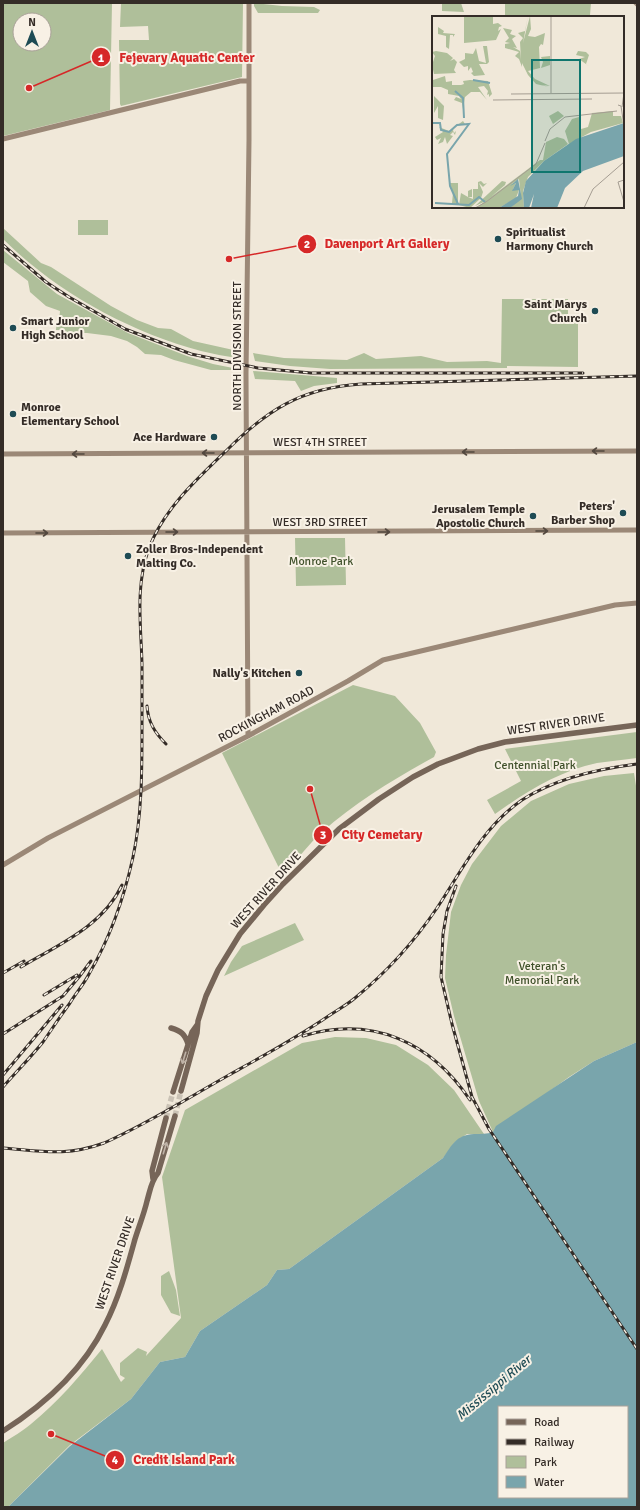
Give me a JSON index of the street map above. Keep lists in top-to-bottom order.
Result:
{
  "streets": {
    "main road": [
      "NORTH DIVISION STREET",
      "WEST 4TH STREET",
      "WEST 3RD STREET",
      "ROCKINGHAM ROAD",
      "WEST RIVER DRIVE"
    ]
  },
  "crossings": [
    ["NORTH DIVISION STREET", "WEST 4TH STREET"],
    ["NORTH DIVISION STREET", "WEST 3RD STREET"],
    ["NORTH DIVISION STREET", "ROCKINGHAM ROAD"]
  ],
  "one_way": ["WEST 4TH STREET", "WEST 3RD STREET"],
  "water": ["Mississippi River"],
  "parks": ["Monroe Park", "Centennial Park", "Veteran's Memorial Park"],
  "places": [
    "Fejevary Aquatic Center",
    "Spiritualist Harmony Church",
    "Davenport Art Gallery",
    "Saint Marys Church",
    "Smart Junior High School",
    "Monroe Elementary School",
    "Ace Hardware",
    "Peters' Barber Shop",
    "Jerusalem Temple Apostolic Church",
    "Zoller Bros-Independent Malting Co.",
    "Nally's Kitchen",
    "City Cemetary",
    "Credit Island Park"
  ],
  "legend": [
    "Road",
    "Railway",
    "Park",
    "Water"
  ],
  "north": "top"
}
